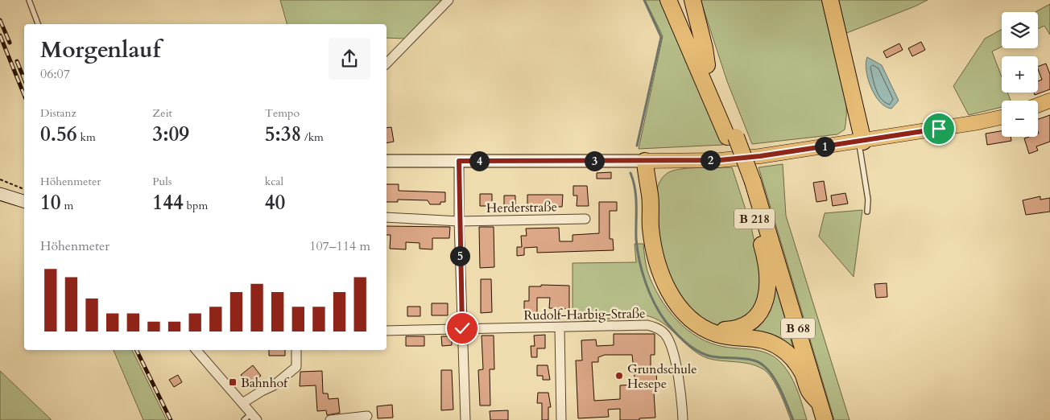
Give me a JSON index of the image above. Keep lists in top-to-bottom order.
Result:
{
  "streets": {
    "highway": ["B 68"],
    "street": ["Herderstraße", "Rudolf-Harbig-Straße"]
  },
  "places": {
    "other": ["Grundschule Hesepe"],
    "transit": ["Bahnhof"]
  },
  "page": {
    "map_buttons": ["+", "−"],
    "heading": ["Morgenlauf", "06:07"],
    "stats": [
      ["Distanz", "0.56 km"],
      ["Zeit", "3:09"],
      ["Tempo", "5:38 /km"],
      ["Höhenmeter", "10 m"],
      ["Puls", "144 bpm"],
      ["kcal", "40"]
    ],
    "pins": [
      "1",
      "2",
      "3",
      "4",
      "5"
    ],
    "chart": ["Höhenmeter", "107–114 m"]
  }
}
